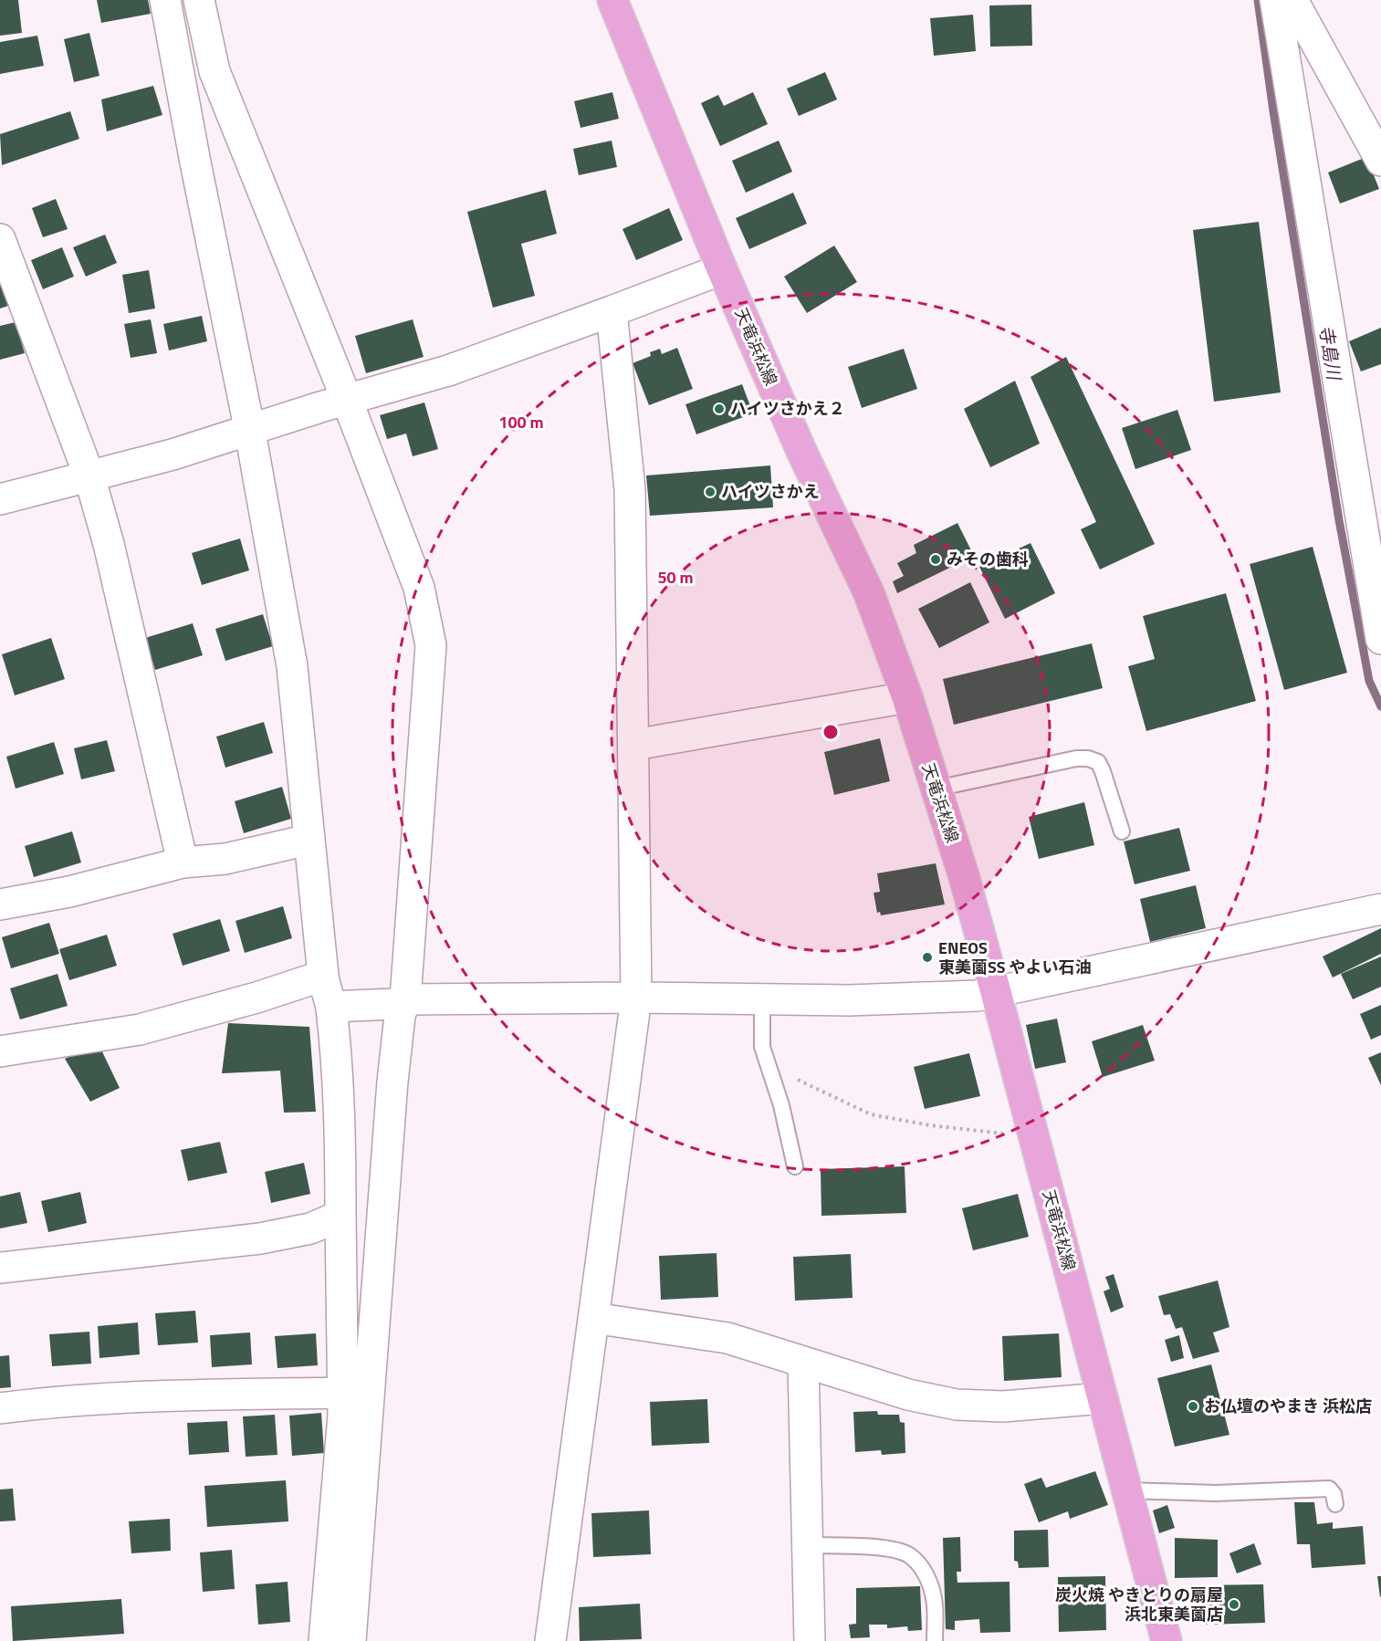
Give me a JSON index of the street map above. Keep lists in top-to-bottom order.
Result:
{
  "streets": {
    "main road": ["天竜浜松線"]
  },
  "water": ["寺島川"],
  "places": [
    "ハイツさかえ２",
    "ハイツさかえ",
    "みその歯科",
    "ENEOS 東美薗SS やよい石油",
    "お仏壇のやまき 浜松店",
    "炭火焼 やきとりの扇屋 浜北東美薗店"
  ],
  "rings": ["100 m", "50 m"]
}
